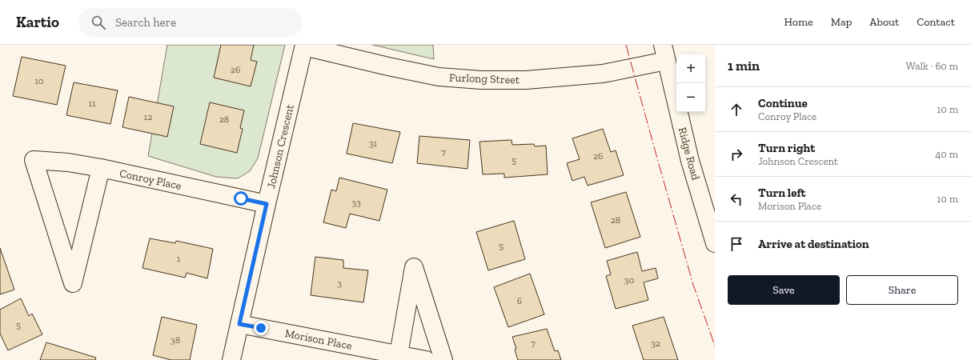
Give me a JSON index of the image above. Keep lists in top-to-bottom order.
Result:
{
  "streets": {
    "street": [
      "Furlong Street",
      "Johnson Crescent",
      "Ridge Road",
      "Conroy Place",
      "Morison Place"
    ]
  },
  "crossings": [
    ["Furlong Street", "Johnson Crescent"],
    ["Furlong Street", "Ridge Road"],
    ["Johnson Crescent", "Conroy Place"],
    ["Johnson Crescent", "Morison Place"]
  ],
  "house_numbers": [
    "26",
    "10",
    "11",
    "12",
    "28",
    "31",
    "7",
    "26",
    "5",
    "33",
    "28",
    "5",
    "1",
    "30",
    "3",
    "6",
    "5",
    "38",
    "7",
    "32"
  ],
  "page": {
    "header": "Kartio",
    "search": "Search here",
    "nav": [
      "Home",
      "Map",
      "About",
      "Contact"
    ],
    "heading": ["1 min", "Walk · 60 m"],
    "map_buttons": ["+", "−"],
    "list": [
      ["Continue", "Conroy Place", "10 m"],
      ["Turn right", "Johnson Crescent", "40 m"],
      ["Turn left", "Morison Place", "10 m"],
      "Arrive at destination"
    ],
    "buttons": ["Save", "Share"]
  }
}
